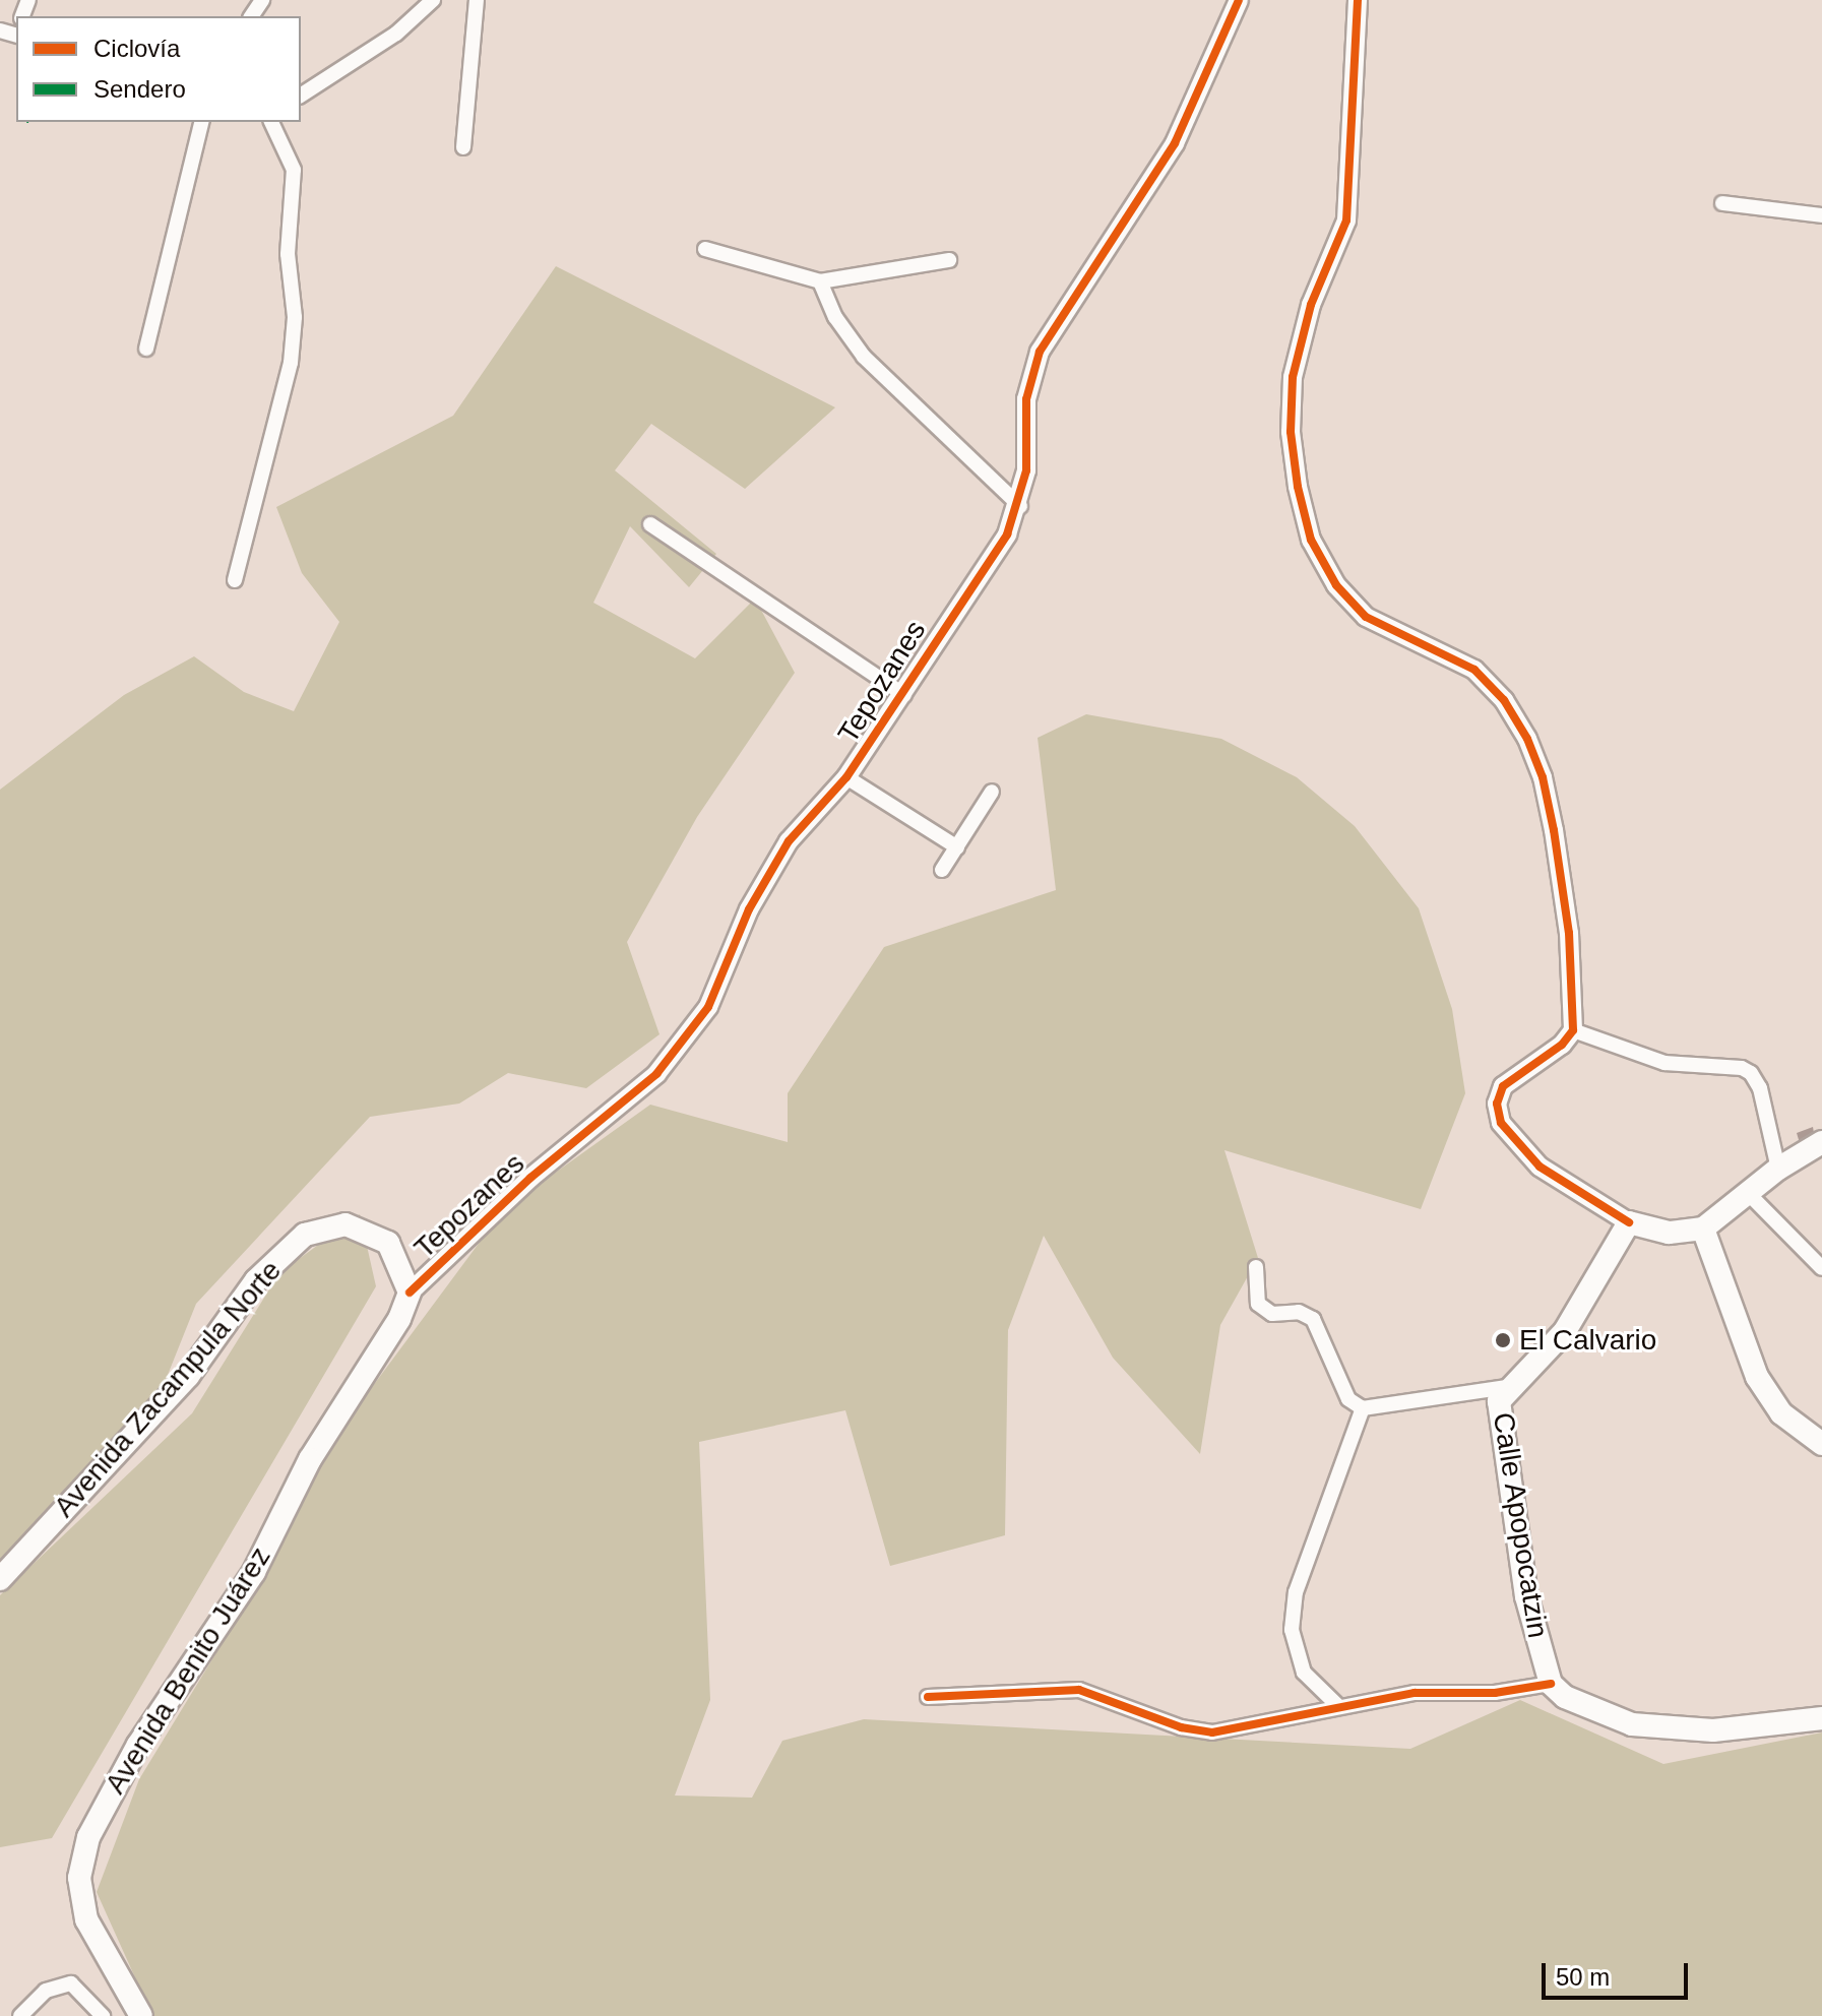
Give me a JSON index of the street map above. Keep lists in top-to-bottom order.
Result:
{
  "streets": {
    "main road": ["Avenida Zacampula Norte", "Calle Apopocatzin", "Avenida Benito Juárez"],
    "street": ["Tepozanes"]
  },
  "crossings": [
    ["Tepozanes", "Avenida Zacampula Norte"],
    ["Tepozanes", "Avenida Benito Juárez"],
    ["Avenida Zacampula Norte", "Avenida Benito Juárez"]
  ],
  "places": ["El Calvario"],
  "legend": ["Ciclovía", "Sendero"],
  "scale_bar": "50 m"
}
